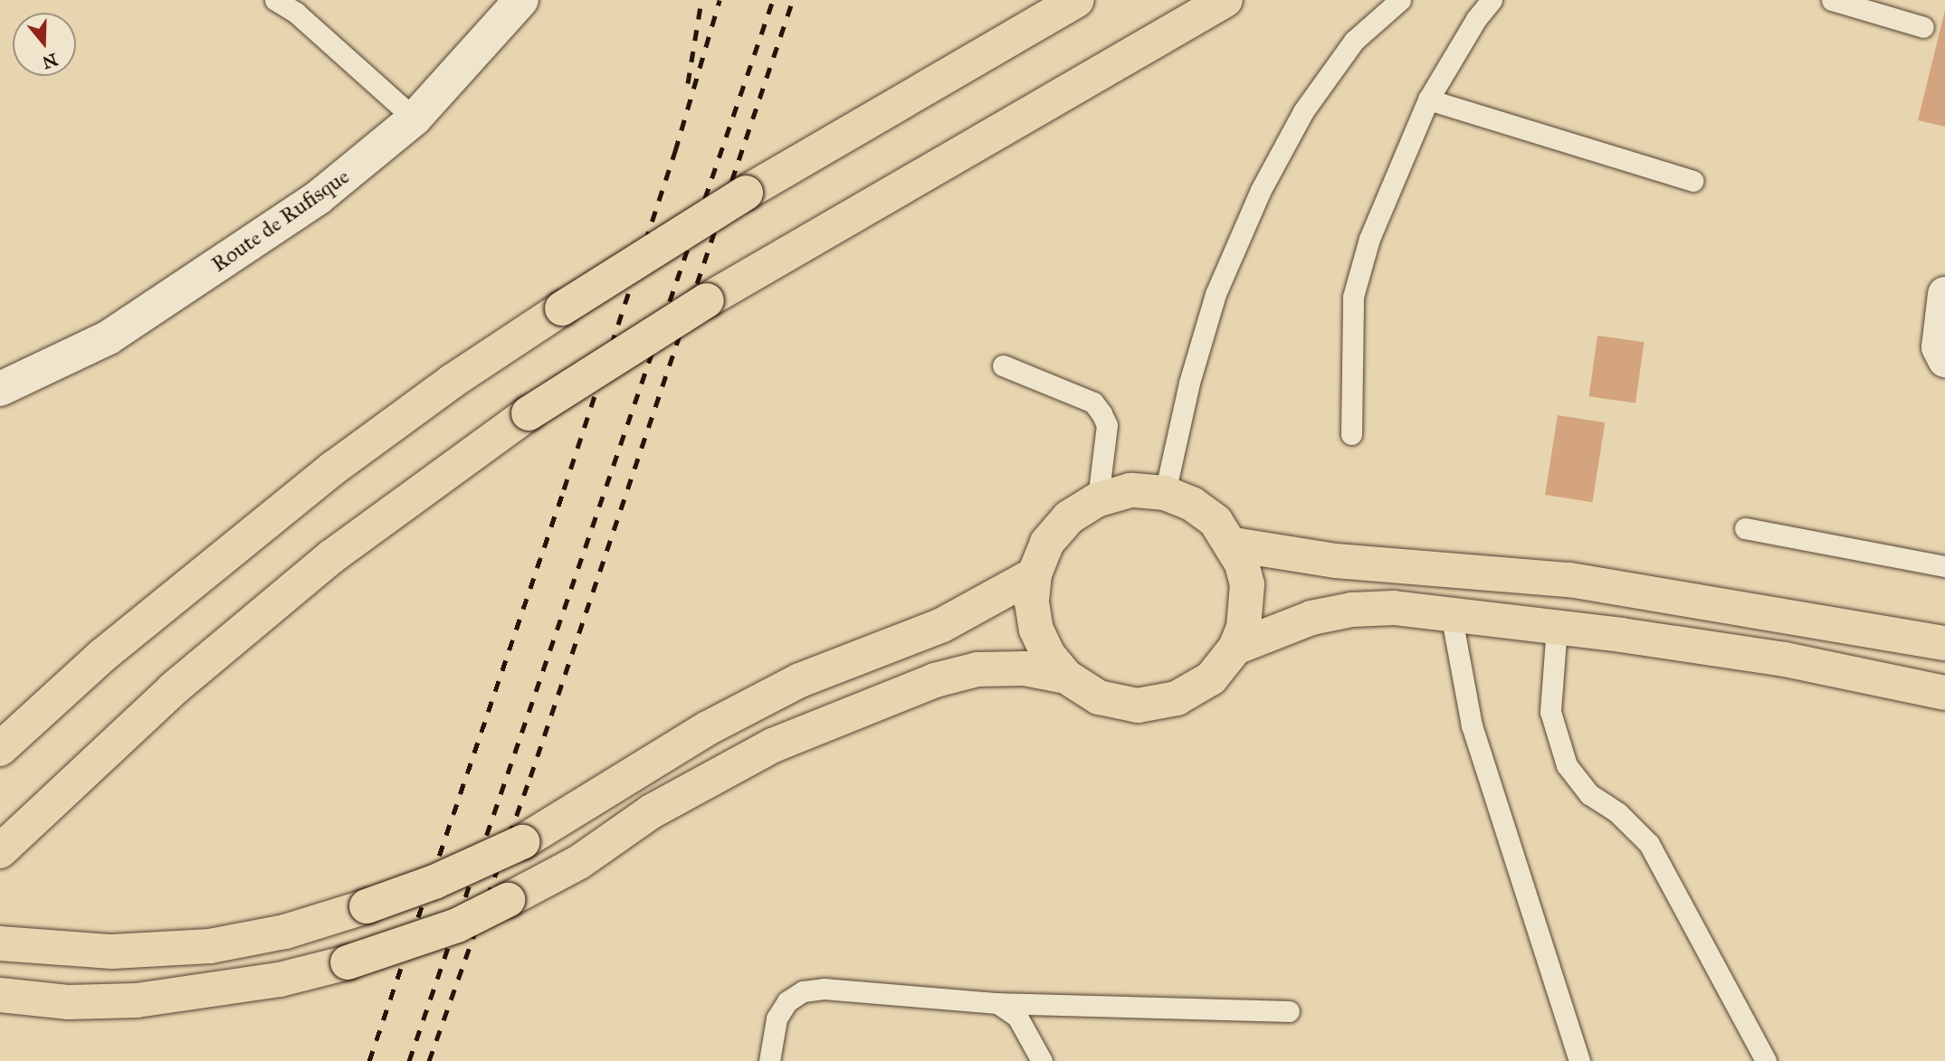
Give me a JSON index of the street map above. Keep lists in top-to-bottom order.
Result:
{
  "streets": {
    "main road": ["Route de Rufisque"]
  },
  "north": "bottom"
}
